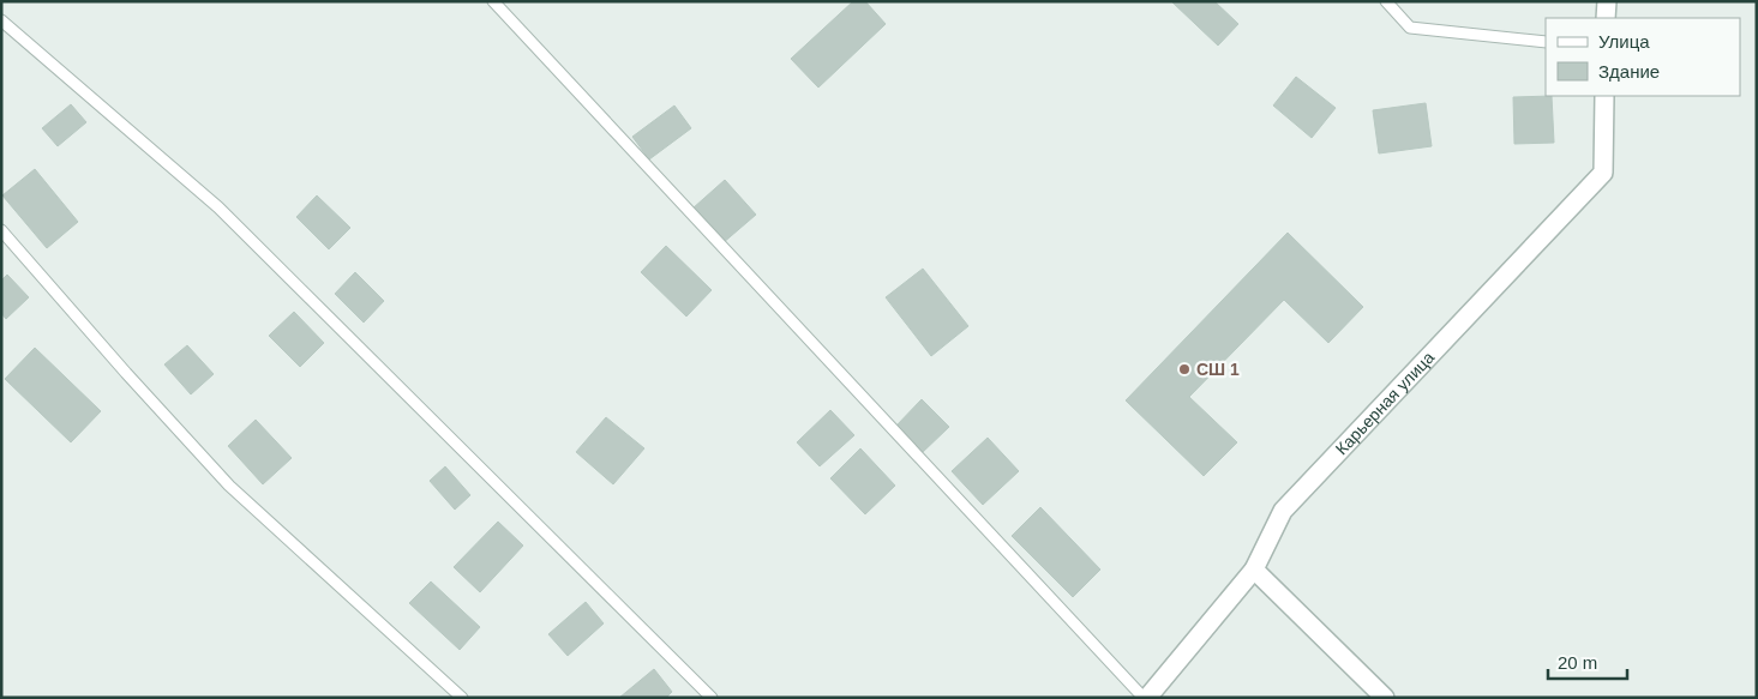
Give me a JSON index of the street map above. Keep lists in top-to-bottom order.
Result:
{
  "streets": {
    "street": ["Карьерная улица"]
  },
  "places": ["СШ 1"],
  "legend": ["Улица", "Здание"],
  "scale_bar": "20 m"
}
